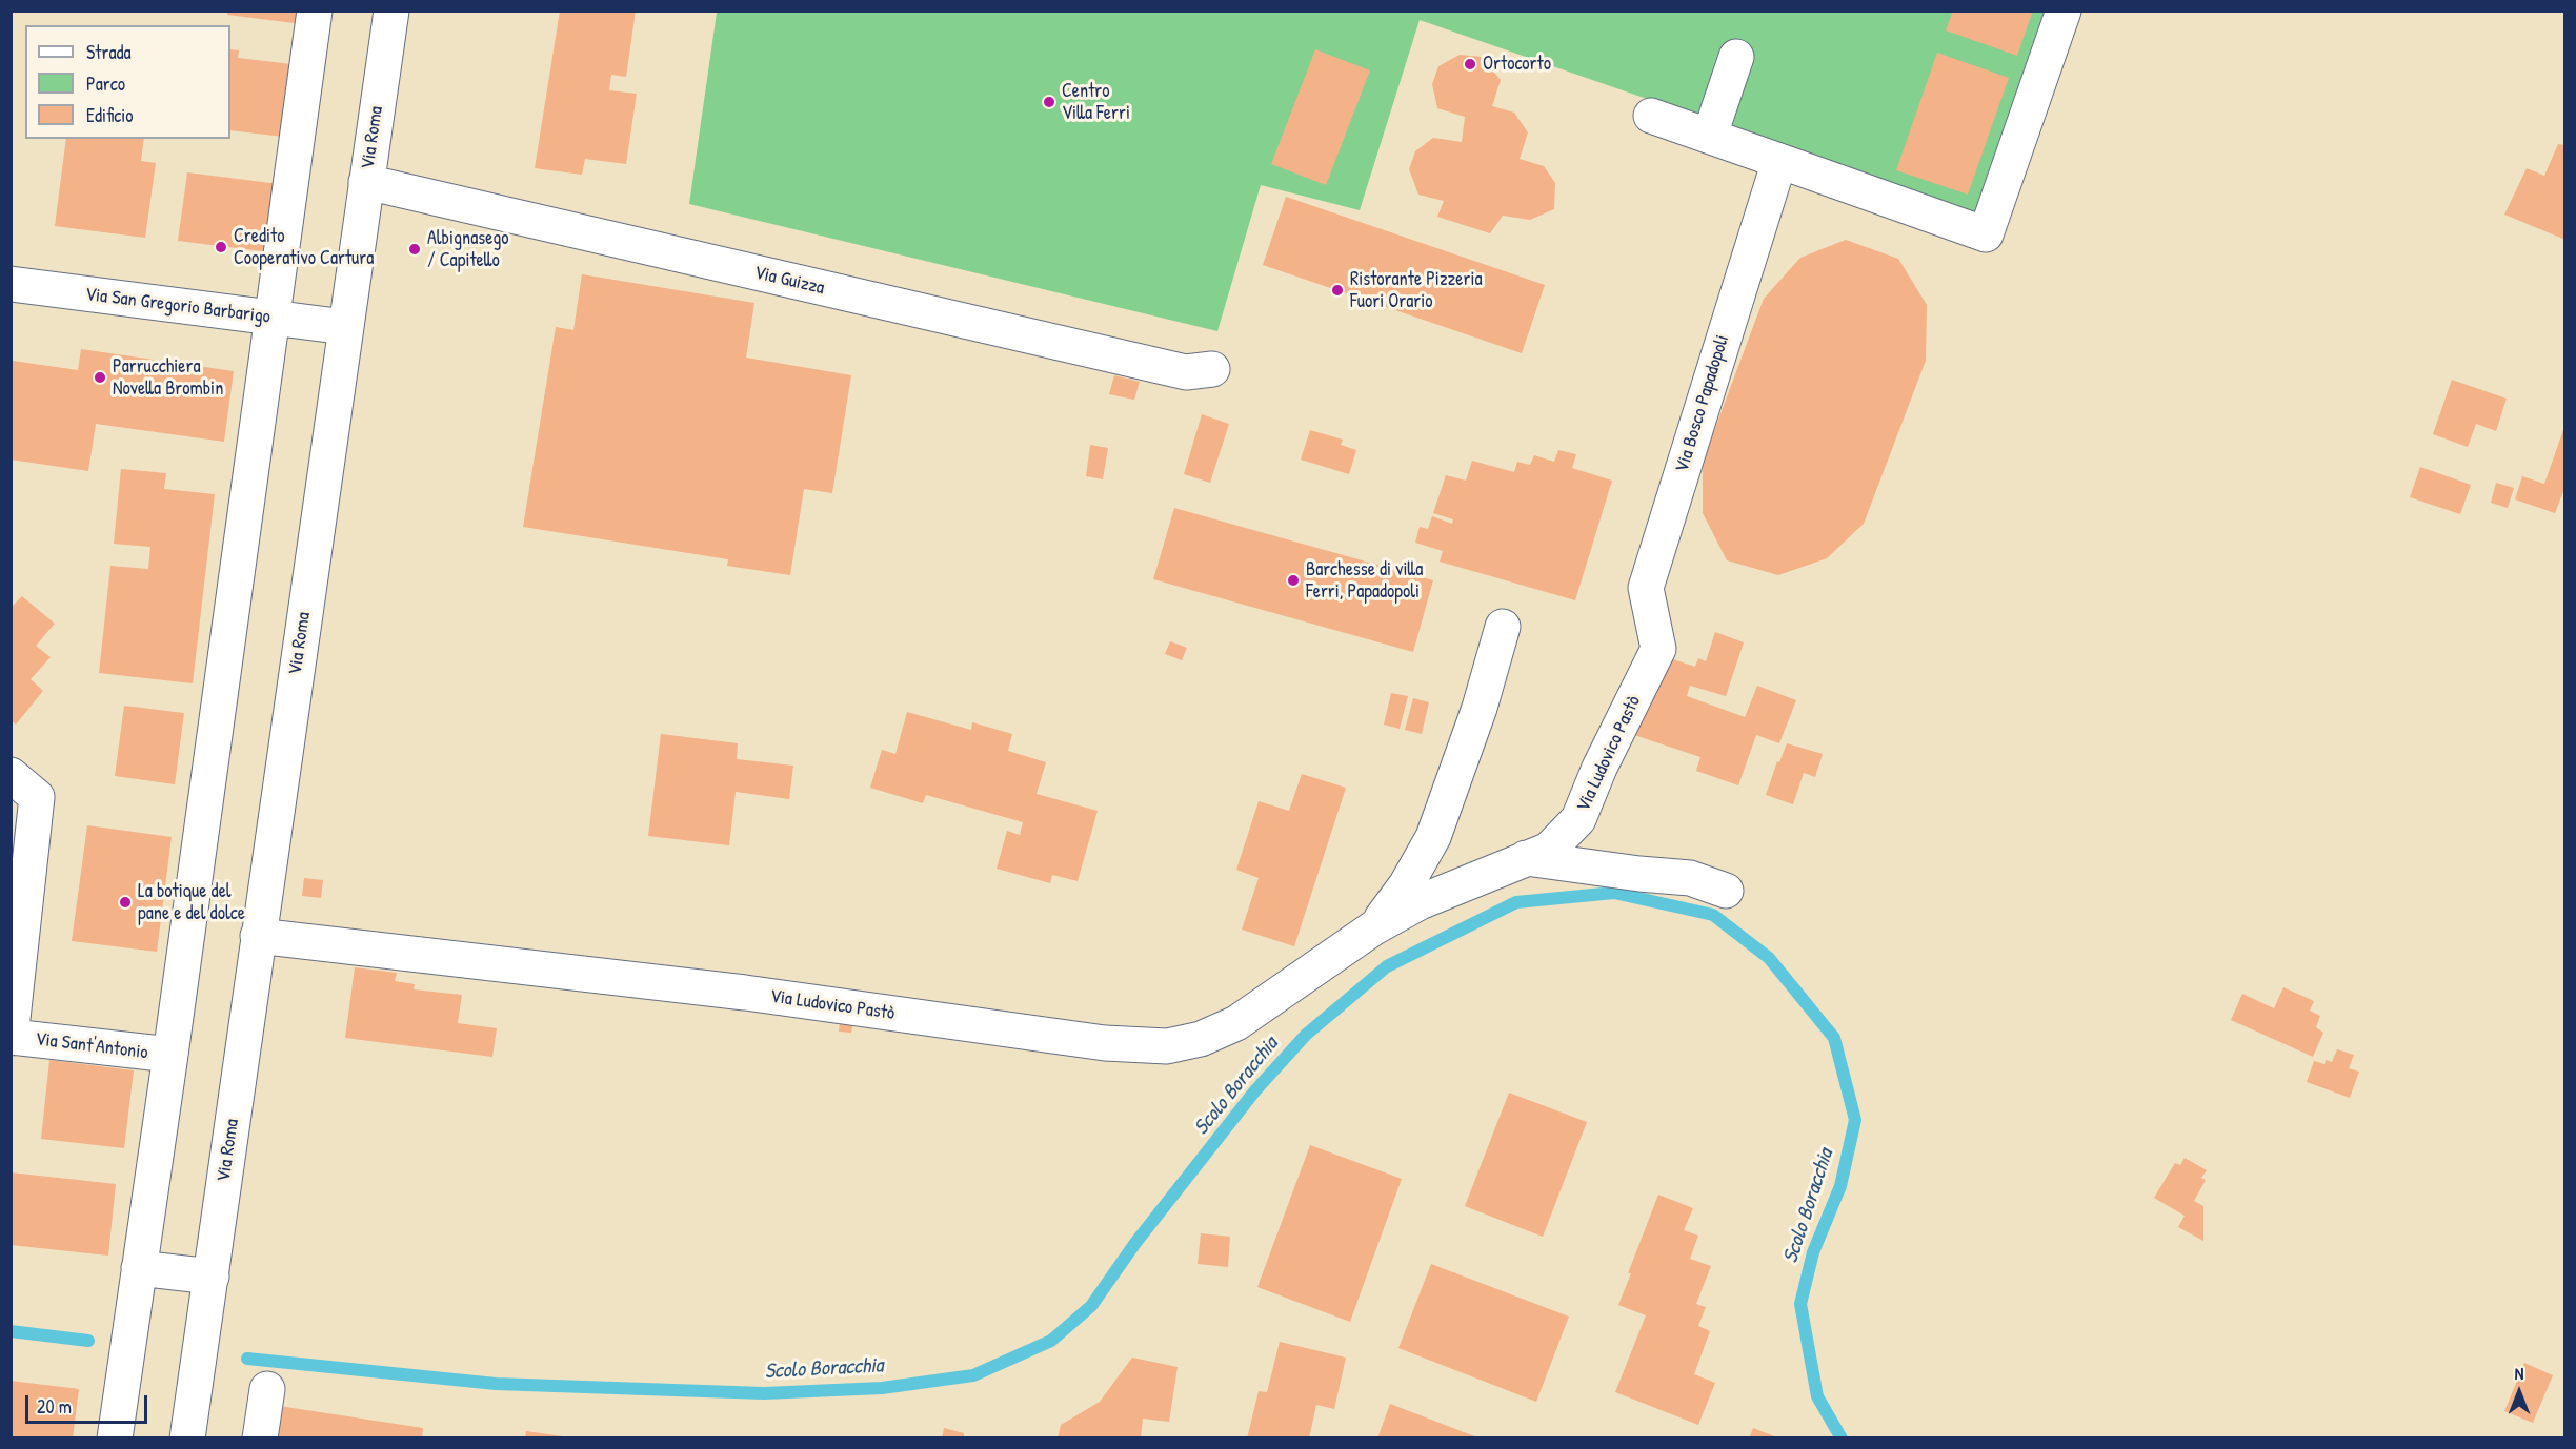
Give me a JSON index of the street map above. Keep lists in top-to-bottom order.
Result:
{
  "streets": {
    "street": [
      "Via Roma",
      "Via Guizza",
      "Via San Gregorio Barbarigo",
      "Via Bosco Papadopoli",
      "Via Ludovico Pastò",
      "Via Sant'Antonio"
    ]
  },
  "crossings": [
    ["Via Roma", "Via Guizza"],
    ["Via Roma", "Via San Gregorio Barbarigo"],
    ["Via Roma", "Via Ludovico Pastò"],
    ["Via Bosco Papadopoli", "Via Ludovico Pastò"]
  ],
  "water": ["Scolo Boracchia"],
  "places": [
    "Ortocorto",
    "Centro Villa Ferri",
    "Credito Cooperativo Cartura",
    "Albignasego / Capitello",
    "Ristorante Pizzeria Fuori Orario",
    "Parrucchiera Novella Brombin",
    "Barchesse di villa Ferri, Papadopoli",
    "La botique del pane e del dolce"
  ],
  "legend": ["Strada", "Parco", "Edificio"],
  "scale_bar": "20 m",
  "north": "top"
}
